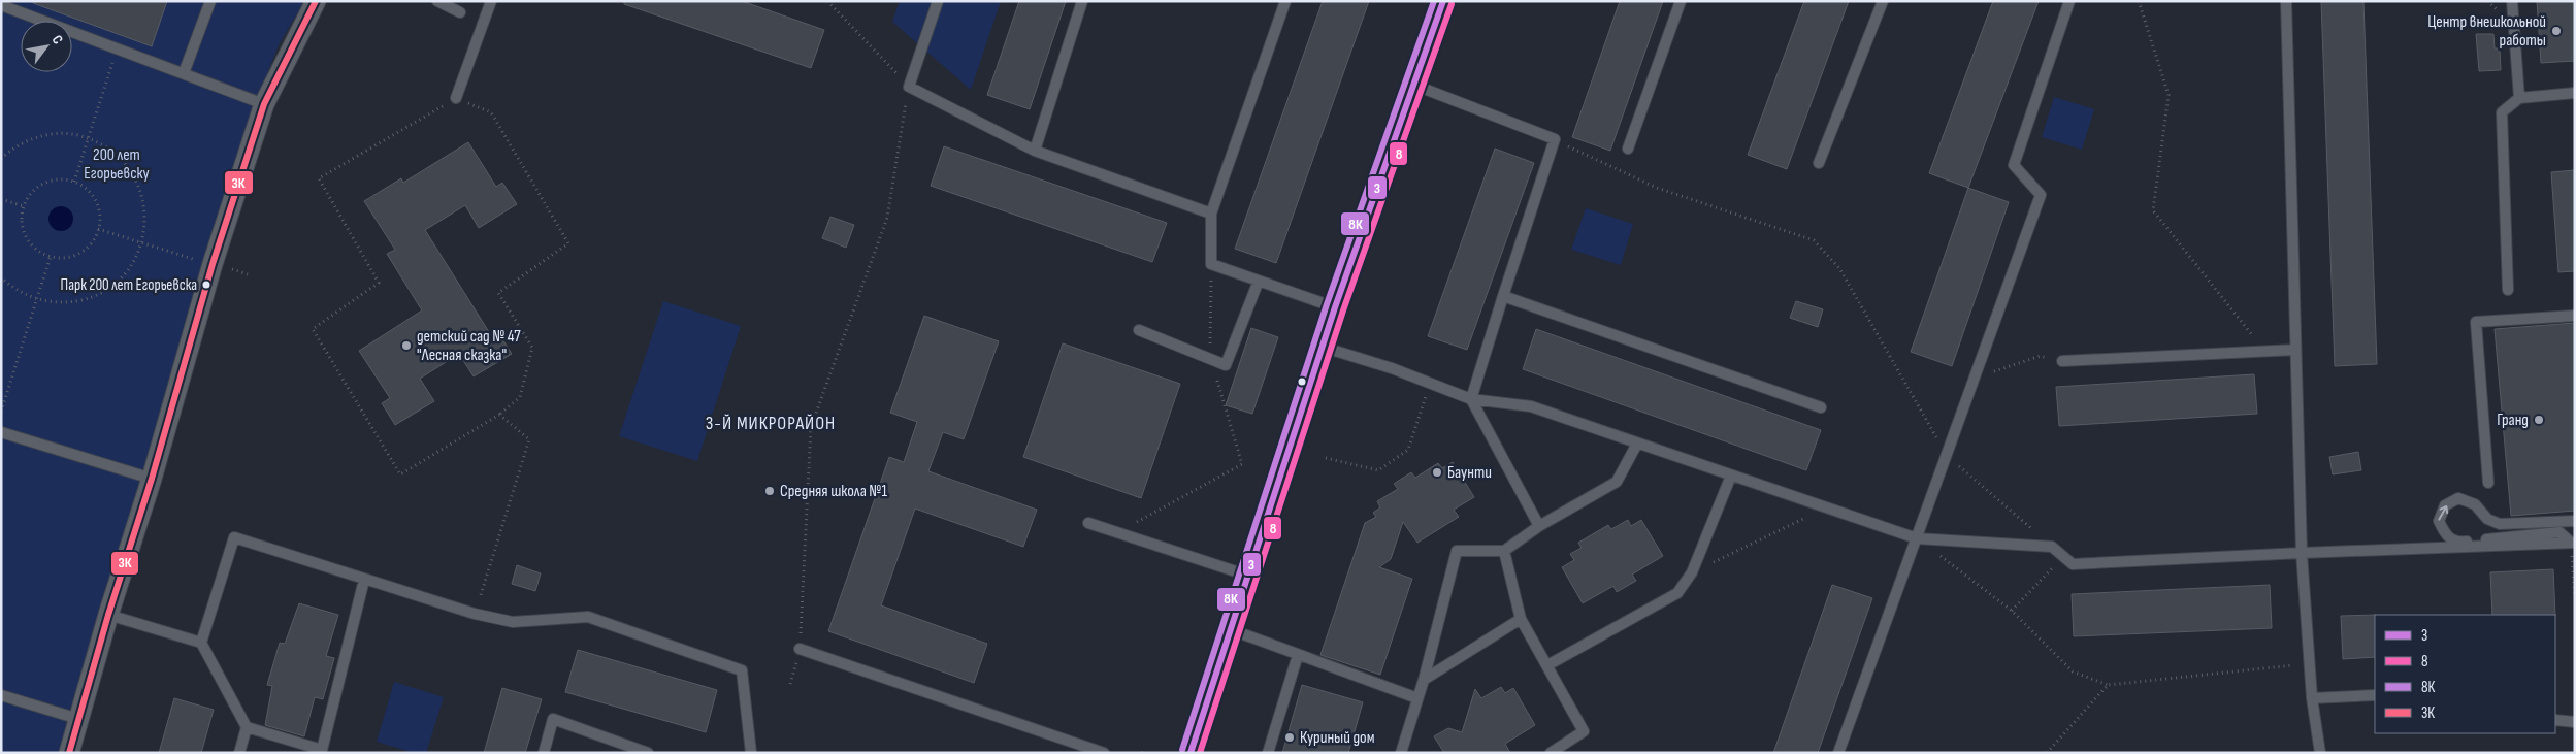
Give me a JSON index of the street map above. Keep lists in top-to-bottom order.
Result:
{
  "districts": ["3-Й МИКРОРАЙОН"],
  "parks": ["200 лет Егорьевску"],
  "places": [
    "Центр внешкольной работы",
    "Парк 200 лет Егорьевска",
    "детский сад № 47 \"Лесная сказка\"",
    "Гранд",
    "Баунти",
    "Средняя школа №1",
    "Куриный дом"
  ],
  "lines": [
    "transit line 3",
    "transit line 8К",
    "transit line 3К",
    "transit line 8"
  ],
  "legend": [
    "3",
    "8",
    "8К",
    "3К"
  ],
  "north": "top right"
}
